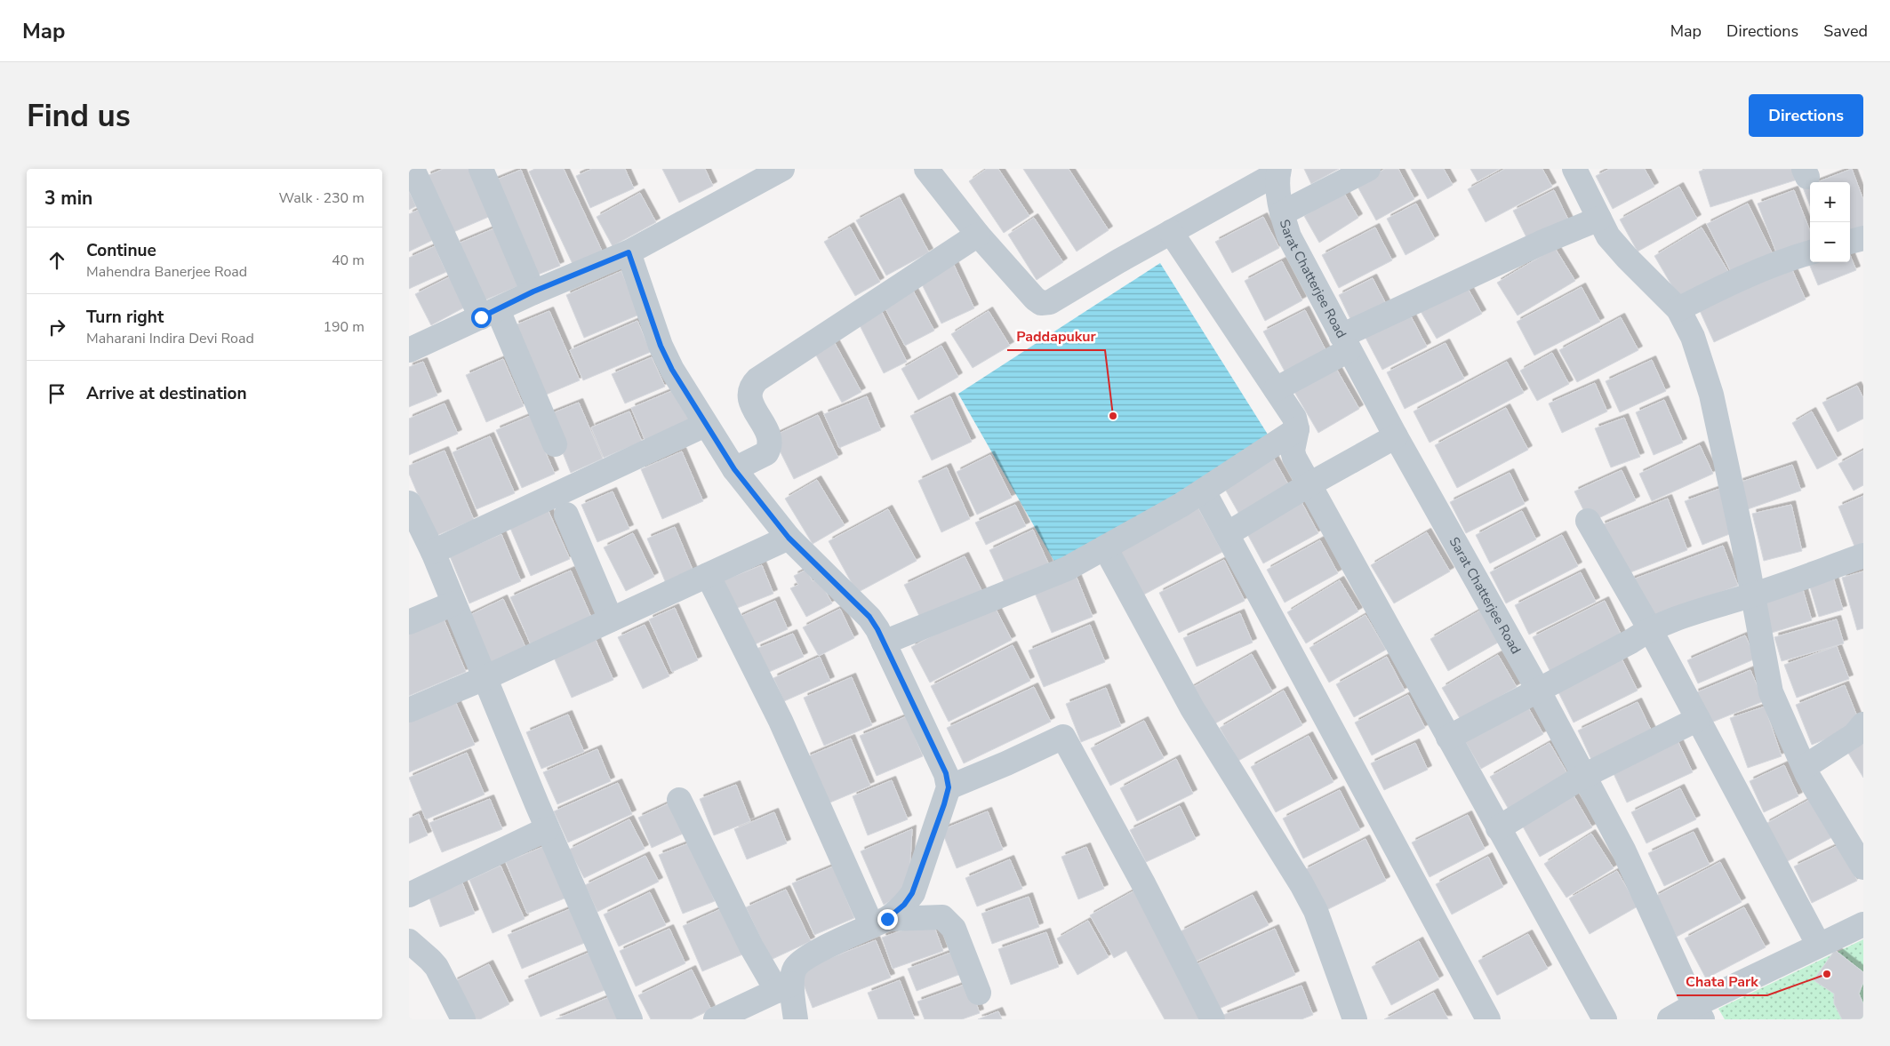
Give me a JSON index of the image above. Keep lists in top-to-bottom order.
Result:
{
  "streets": {
    "street": ["Sarat Chatterjee Road"]
  },
  "places": ["Paddapukur", "Chata Park"],
  "page": {
    "header": "Map",
    "nav": ["Map", "Directions", "Saved"],
    "buttons": "Directions",
    "title": "Find us",
    "heading": ["3 min", "Walk · 230 m"],
    "map_buttons": ["+", "−"],
    "list": [
      ["Continue", "Mahendra Banerjee Road", "40 m"],
      ["Turn right", "Maharani Indira Devi Road", "190 m"],
      "Arrive at destination"
    ]
  }
}
